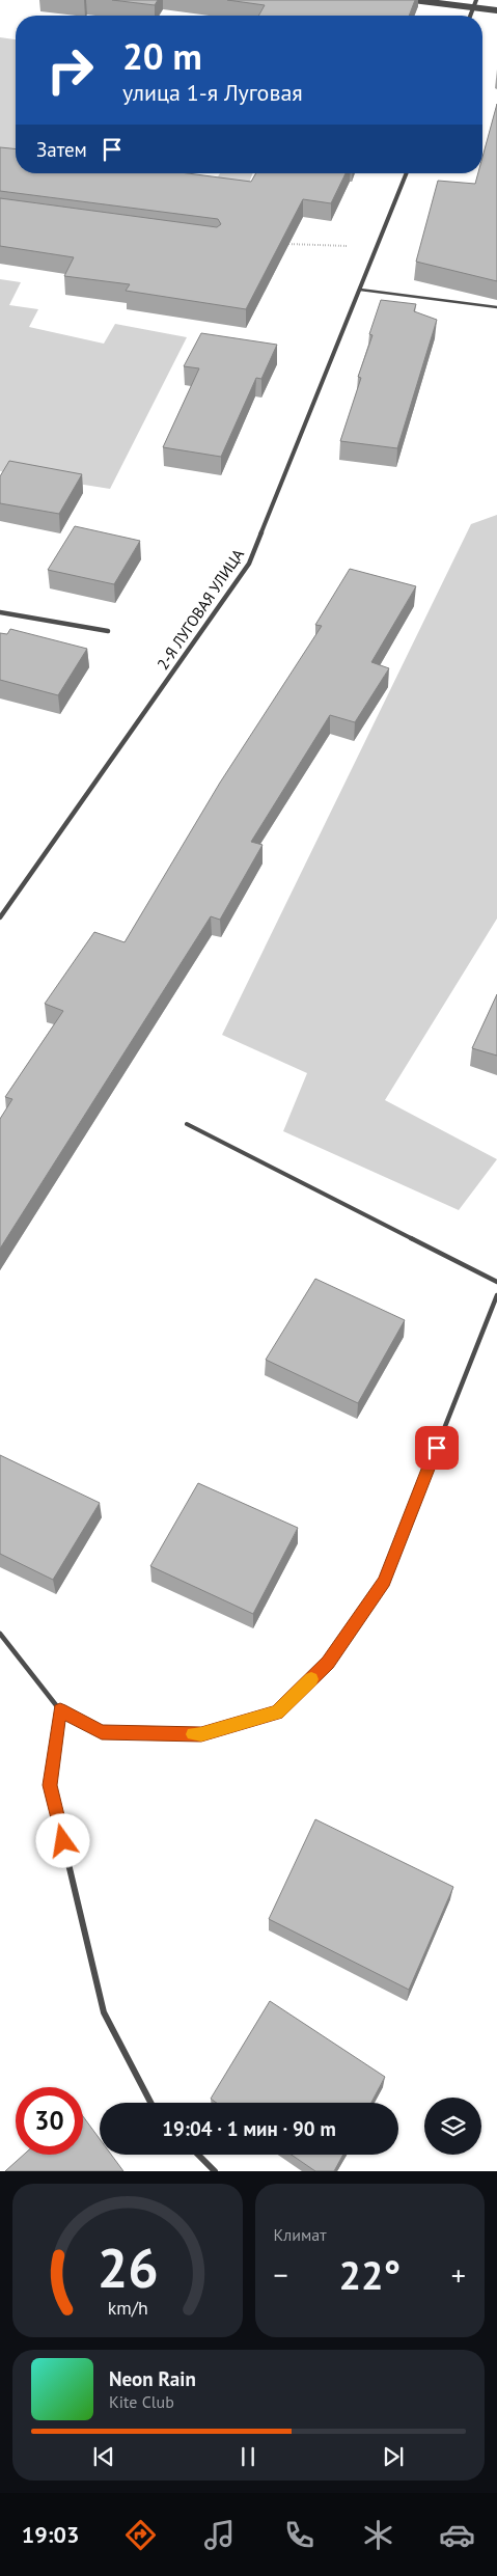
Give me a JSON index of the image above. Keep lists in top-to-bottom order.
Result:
{
  "streets": {
    "street": ["2-Я ЛУГОВАЯ УЛИЦА"]
  },
  "page": {
    "turn": ["20 m", "улица 1-я Луговая"],
    "then": "Затем",
    "limit": "30",
    "trip": "19:04 · 1 мин · 90 m",
    "tile": "Климат",
    "heat": ["−", "22°", "+"],
    "song": ["Neon Rain", "Kite Club"],
    "tabs": "19:03",
    "gauge": ["26", "km/h"]
  }
}
